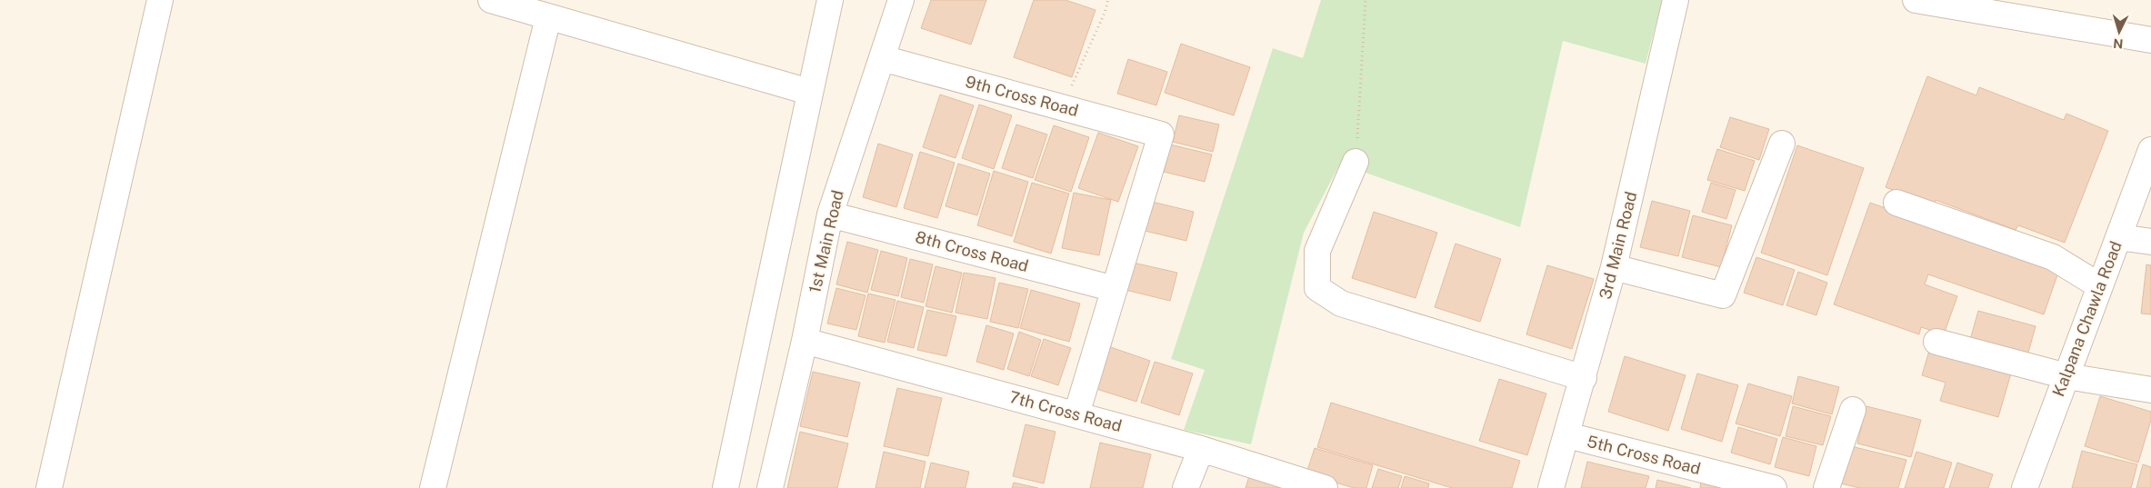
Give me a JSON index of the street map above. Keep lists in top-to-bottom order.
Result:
{
  "streets": {
    "street": [
      "9th Cross Road",
      "1st Main Road",
      "3rd Main Road",
      "8th Cross Road",
      "Kalpana Chawla Road",
      "7th Cross Road",
      "5th Cross Road"
    ]
  },
  "crossings": [
    ["9th Cross Road", "1st Main Road"],
    ["9th Cross Road", "8th Cross Road"],
    ["1st Main Road", "8th Cross Road"],
    ["1st Main Road", "7th Cross Road"],
    ["3rd Main Road", "5th Cross Road"]
  ],
  "north": "bottom"
}
